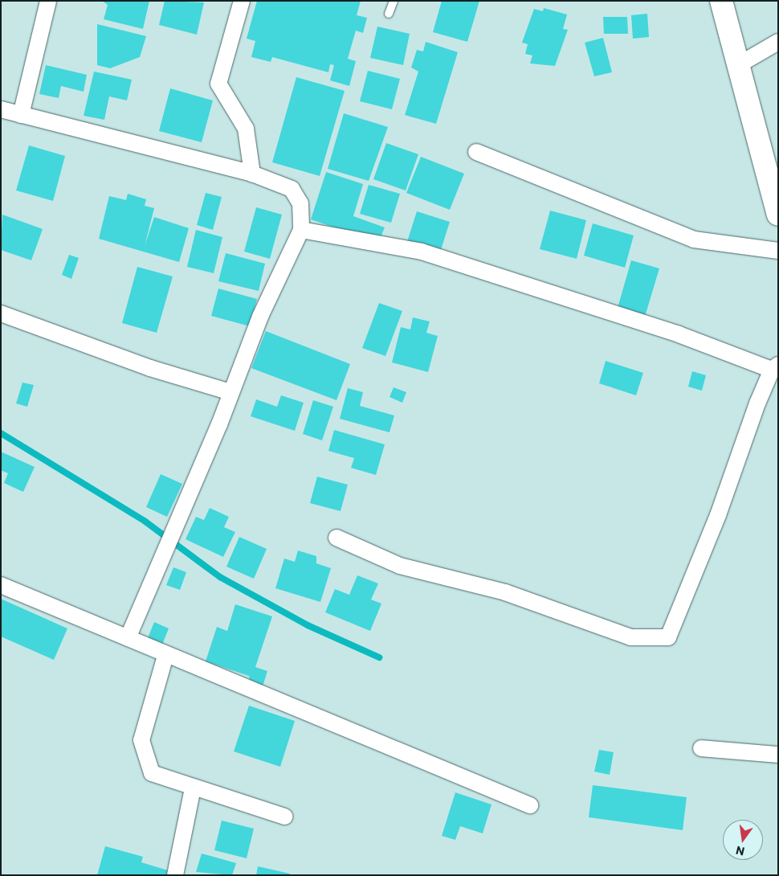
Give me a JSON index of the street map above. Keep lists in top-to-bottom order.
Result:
{
  "north": "bottom"
}
